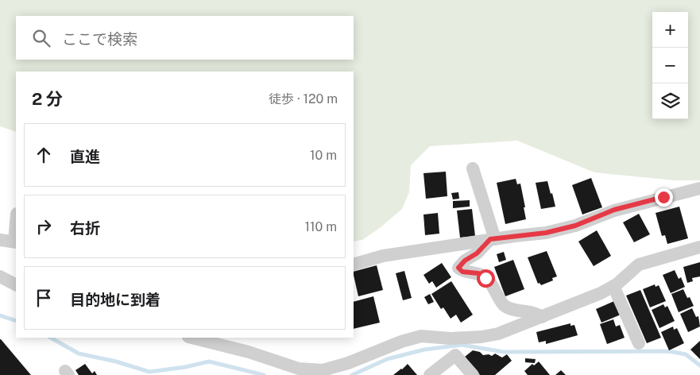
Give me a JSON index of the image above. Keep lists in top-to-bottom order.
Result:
{
  "page": {
    "map_buttons": ["+", "−"],
    "search": "ここで検索",
    "heading": ["2 分", "徒歩 · 120 m"],
    "list": [
      ["直進", "10 m"],
      ["右折", "110 m"],
      "目的地に到着"
    ]
  }
}
